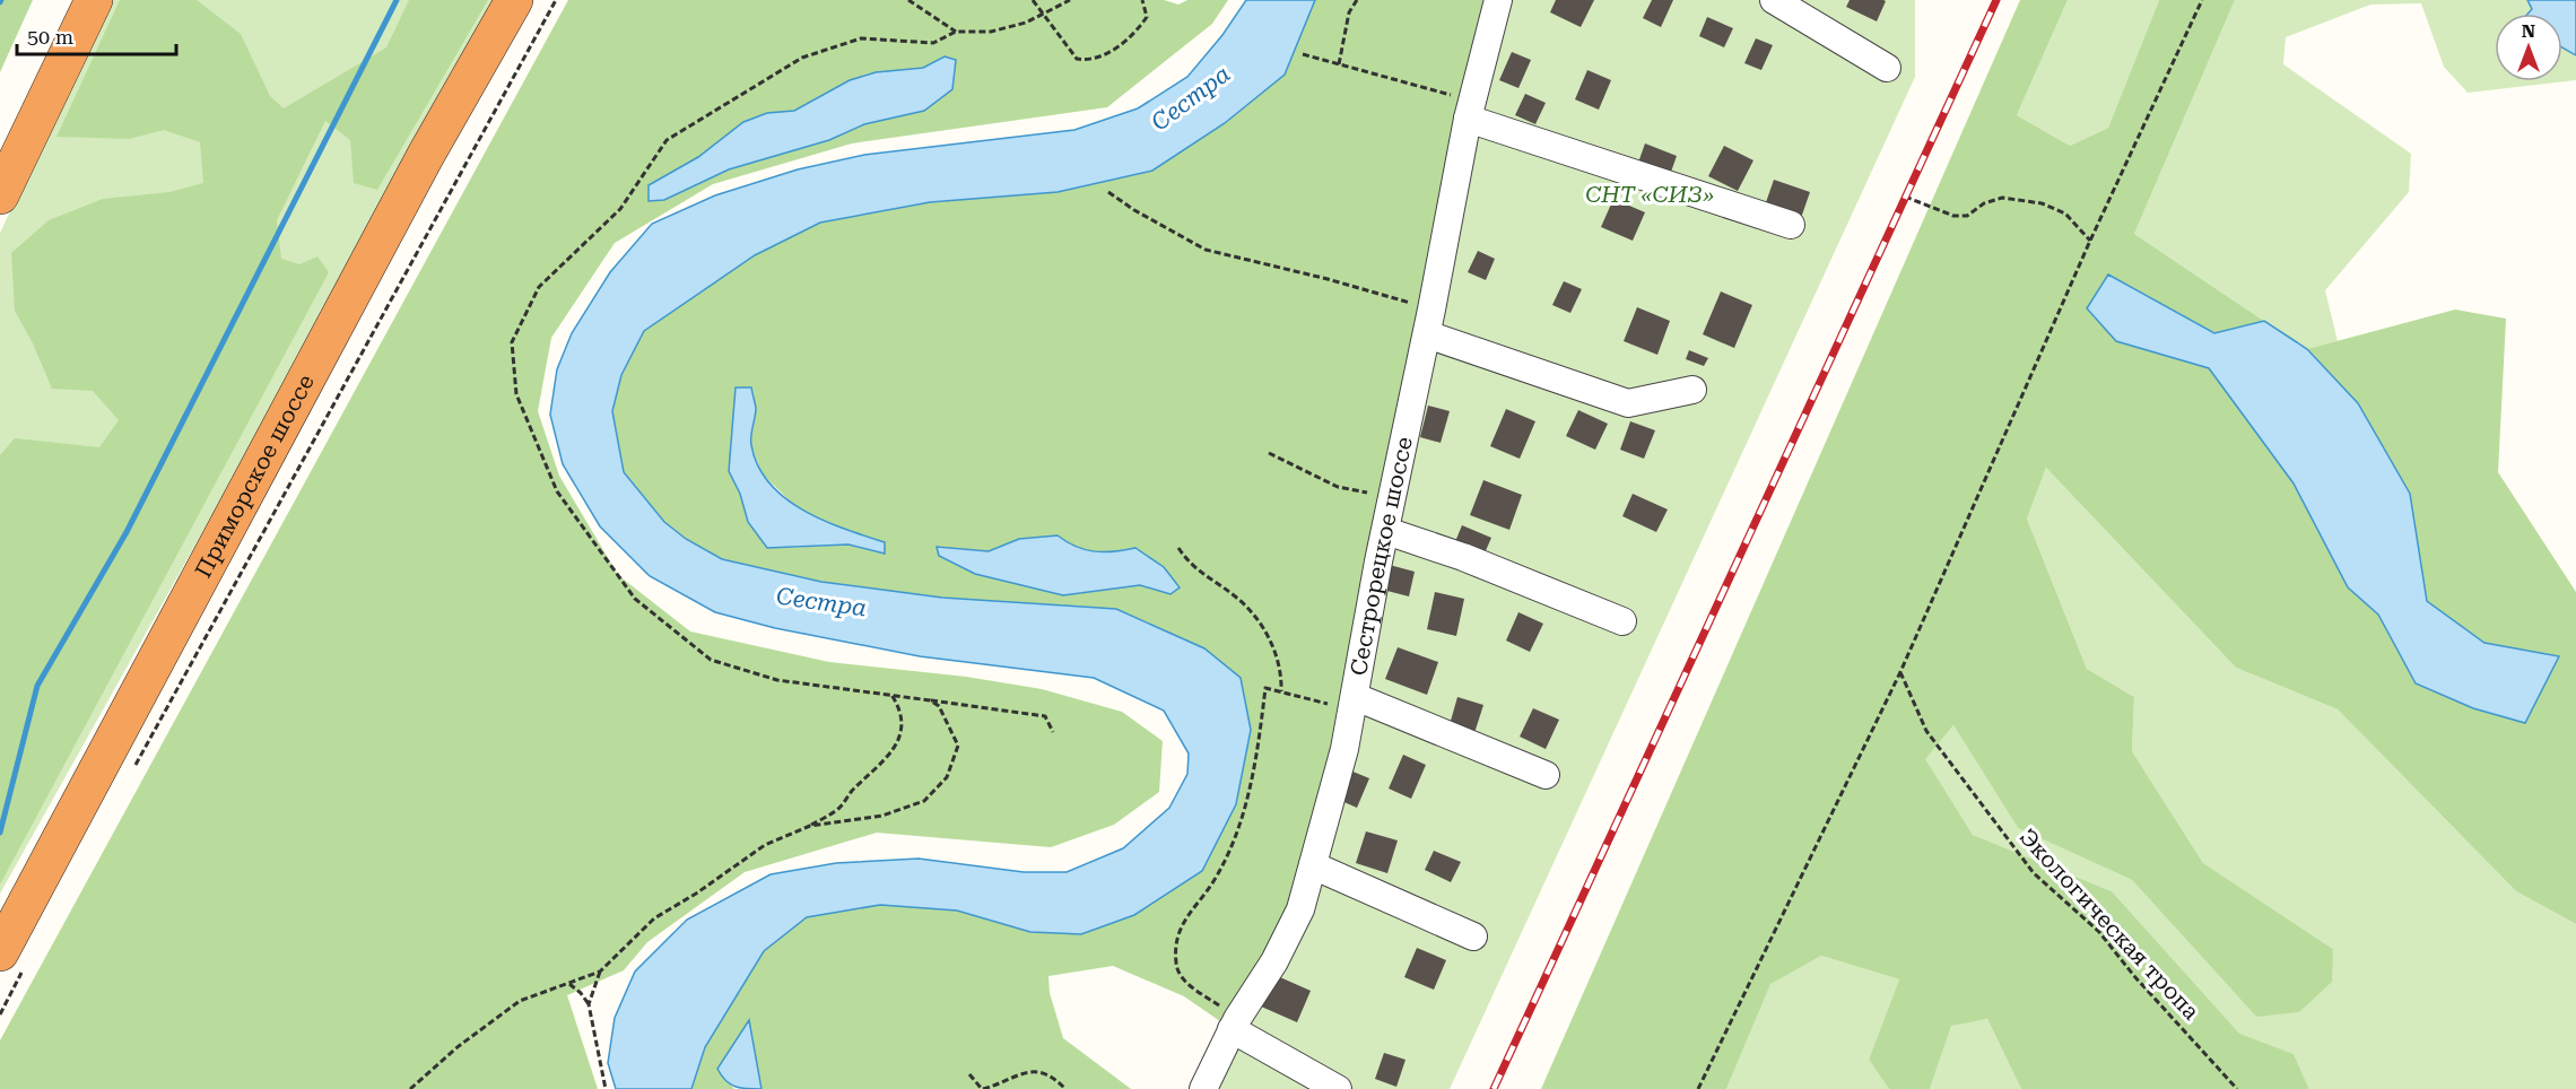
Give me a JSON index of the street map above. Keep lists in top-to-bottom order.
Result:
{
  "streets": {
    "highway": ["Приморское шоссе"],
    "street": ["Сестрорецкое шоссе"],
    "path": ["Экологическая тропа"]
  },
  "water": ["Сестра"],
  "parks": ["СНТ «СИЗ»"],
  "scale_bar": "50 m",
  "north": "top"
}
